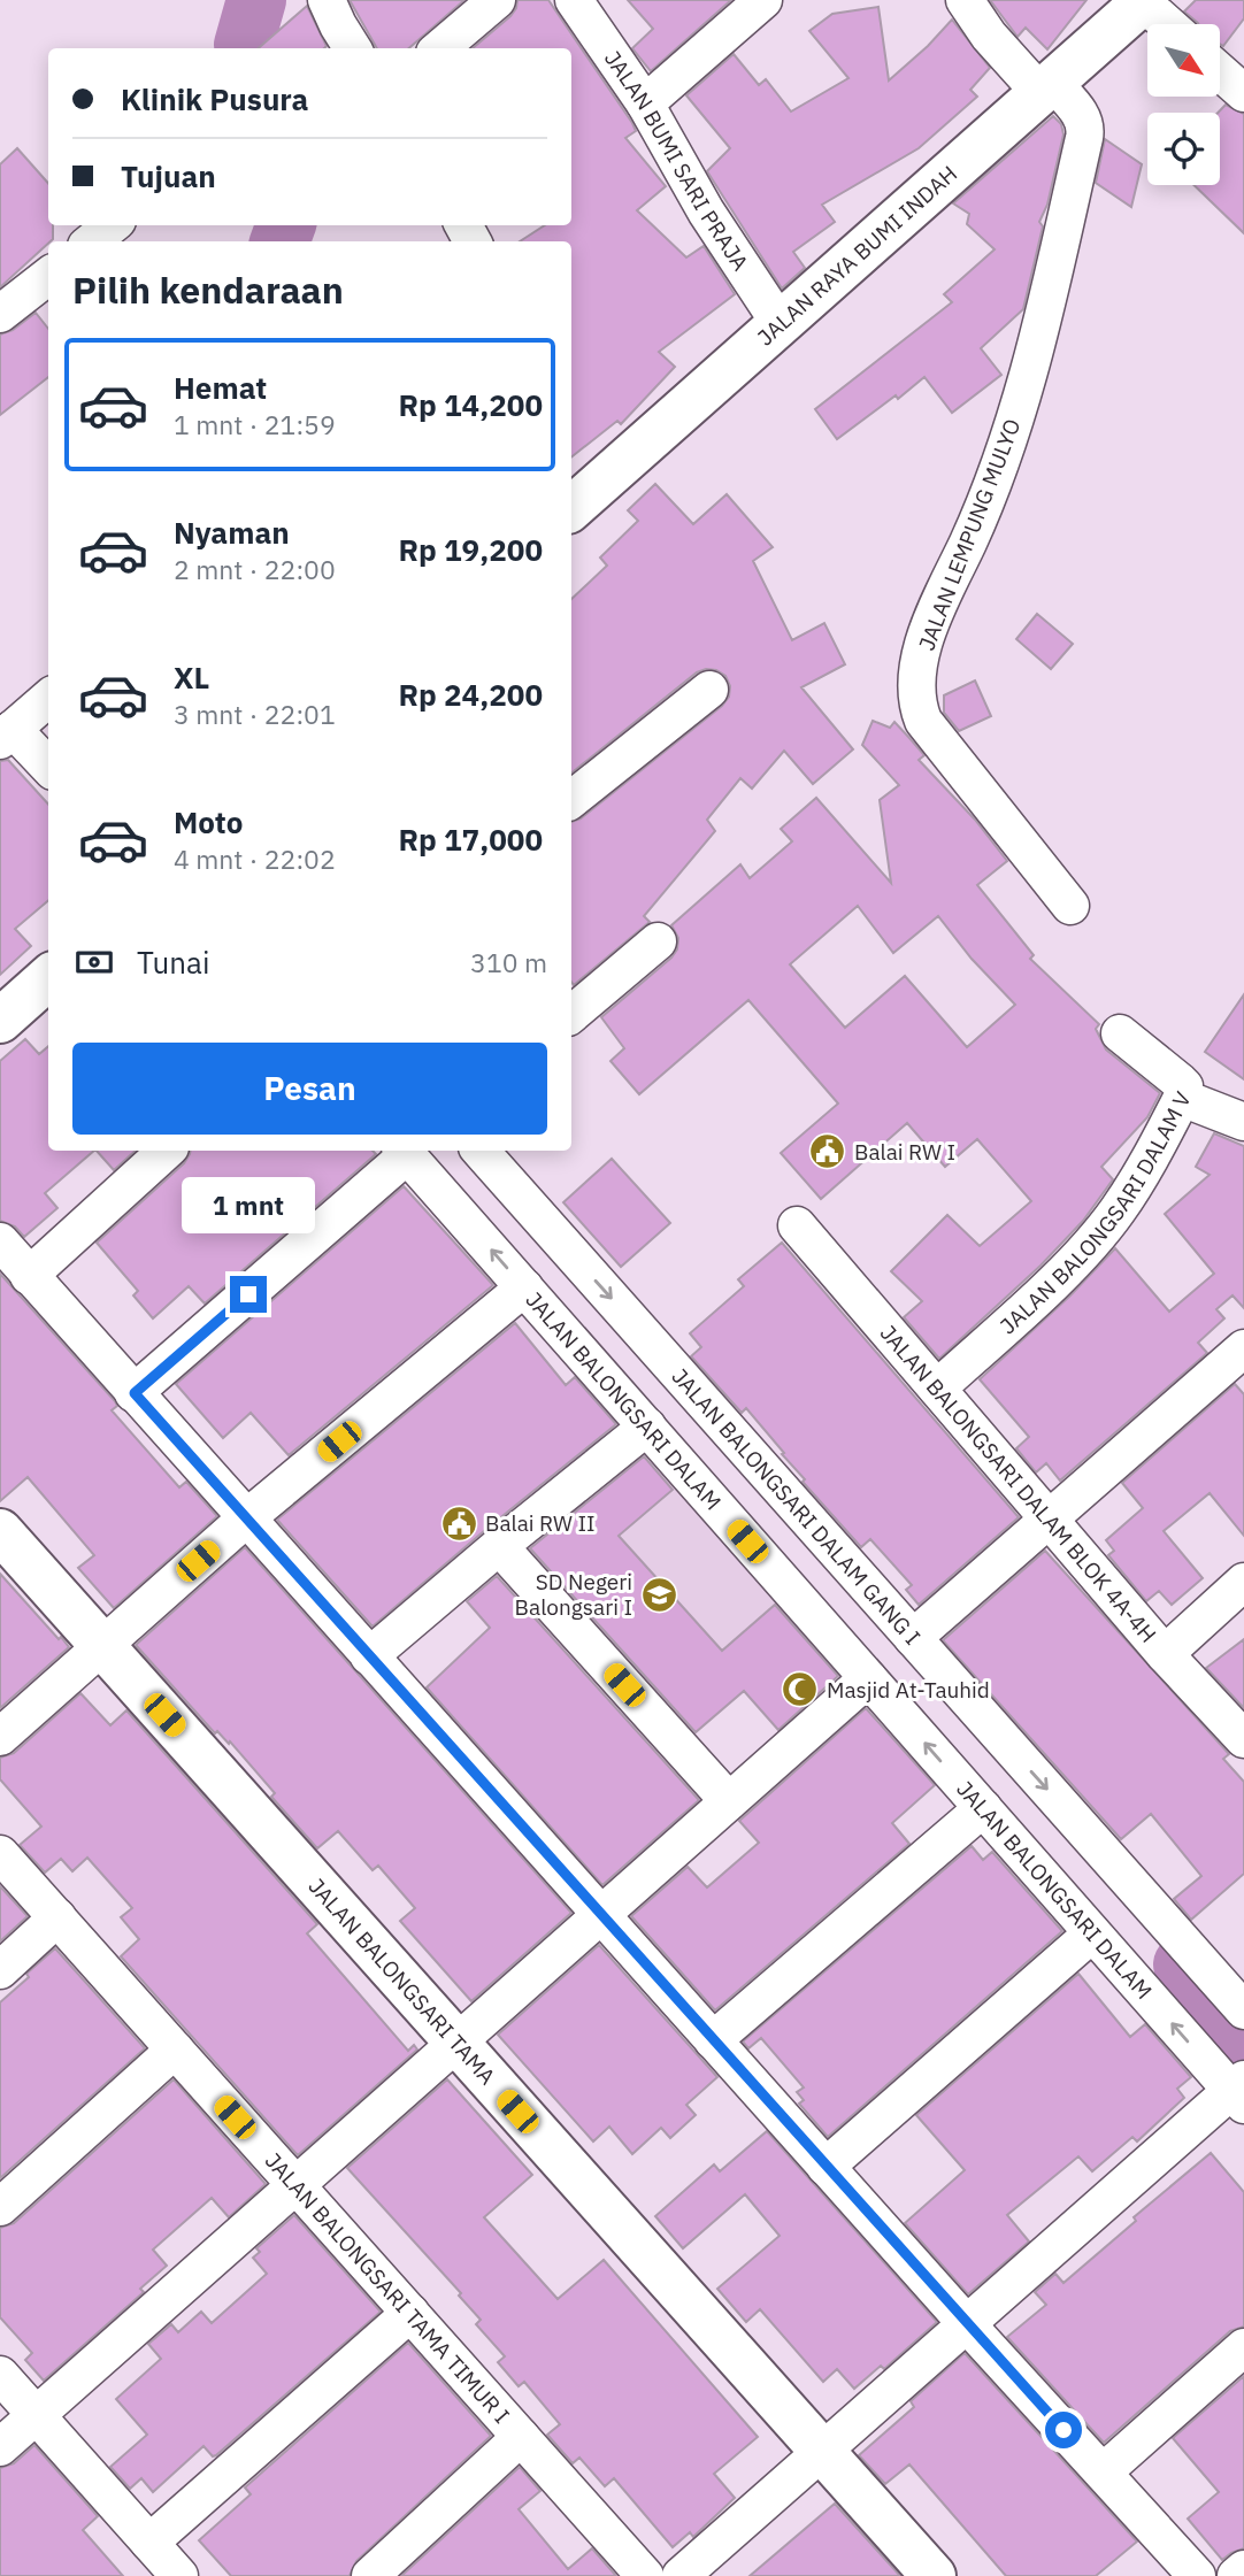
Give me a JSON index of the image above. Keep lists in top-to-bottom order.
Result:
{
  "streets": {
    "street": [
      "JALAN BUMI SARI PRAJA",
      "JALAN RAYA BUMI INDAH",
      "JALAN LEMPUNG MULYO",
      "JALAN BALONGSARI DALAM V",
      "JALAN BALONGSARI DALAM",
      "JALAN BALONGSARI DALAM BLOK 4A-4H",
      "JALAN BALONGSARI DALAM GANG I",
      "JALAN BALONGSARI TAMA",
      "JALAN BALONGSARI TAMA TIMUR I"
    ]
  },
  "crossings": [
    ["JALAN BUMI SARI PRAJA", "JALAN RAYA BUMI INDAH"],
    ["JALAN RAYA BUMI INDAH", "JALAN LEMPUNG MULYO"],
    ["JALAN BALONGSARI DALAM V", "JALAN BALONGSARI DALAM BLOK 4A-4H"]
  ],
  "one_way": ["JALAN BALONGSARI DALAM", "JALAN BALONGSARI DALAM GANG I"],
  "places": {
    "public building": ["Balai RW I", "Balai RW II"],
    "school or university": ["SD Negeri Balongsari I"],
    "mosque": ["Masjid At-Tauhid"]
  },
  "north": "bottom right",
  "page": {
    "banner": ["Klinik Pusura", "Tujuan"],
    "heading": "Pilih kendaraan",
    "list": [
      {
        "name": "Hemat",
        "note": "1 mnt · 21:59",
        "value": "Rp 14,200"
      },
      {
        "name": "Nyaman",
        "note": "2 mnt · 22:00",
        "value": "Rp 19,200"
      },
      {
        "name": "XL",
        "note": "3 mnt · 22:01",
        "value": "Rp 24,200"
      },
      {
        "name": "Moto",
        "note": "4 mnt · 22:02",
        "value": "Rp 17,000"
      }
    ],
    "pay": ["Tunai", "310 m"],
    "buttons": "Pesan",
    "bubble": "1 mnt"
  }
}
